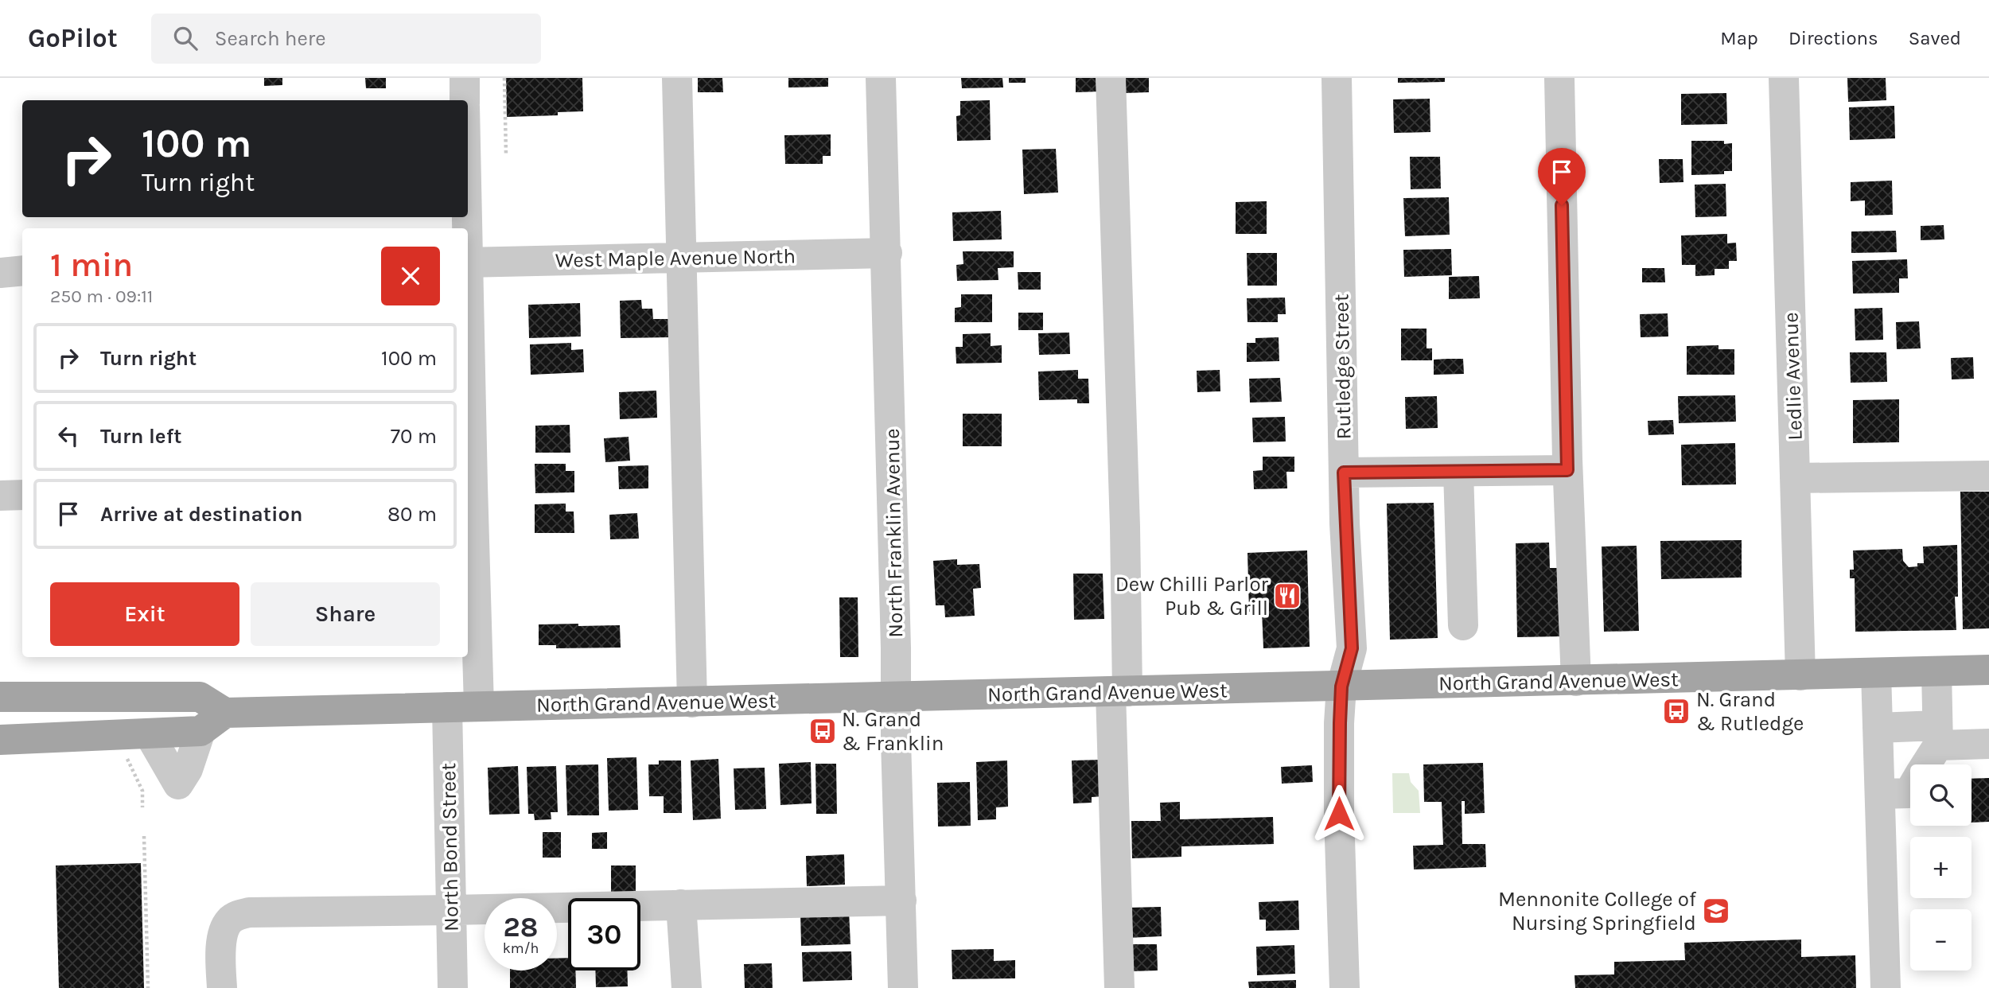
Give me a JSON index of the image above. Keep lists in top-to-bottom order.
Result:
{
  "streets": {
    "main road": ["North Grand Avenue West"],
    "street": [
      "West Maple Avenue North",
      "Rutledge Street",
      "Ledlie Avenue",
      "North Franklin Avenue",
      "North Bond Street"
    ]
  },
  "crossings": [
    ["West Maple Avenue North", "North Franklin Avenue"],
    ["Rutledge Street", "North Grand Avenue West"],
    ["Ledlie Avenue", "North Grand Avenue West"],
    ["North Franklin Avenue", "North Grand Avenue West"],
    ["North Grand Avenue West", "North Bond Street"]
  ],
  "places": {
    "restaurant": ["Dew Chilli Parlor Pub & Grill"],
    "bus stop": ["N. Grand & Rutledge", "N. Grand & Franklin"],
    "school or university": ["Mennonite College of Nursing Springfield"]
  },
  "page": {
    "header": "GoPilot",
    "search": "Search here",
    "nav": ["Map", "Directions", "Saved"],
    "turn": ["100 m", "Turn right"],
    "heading": ["1 min", "250 m · 09:11"],
    "list": [
      {
        "name": "Turn right",
        "value": "100 m"
      },
      {
        "name": "Turn left",
        "value": "70 m"
      },
      {
        "name": "Arrive at destination",
        "value": "80 m"
      }
    ],
    "buttons": ["Exit", "Share"],
    "map_buttons": ["+", "−"],
    "speed": "28 km/h",
    "limit": "30"
  }
}
